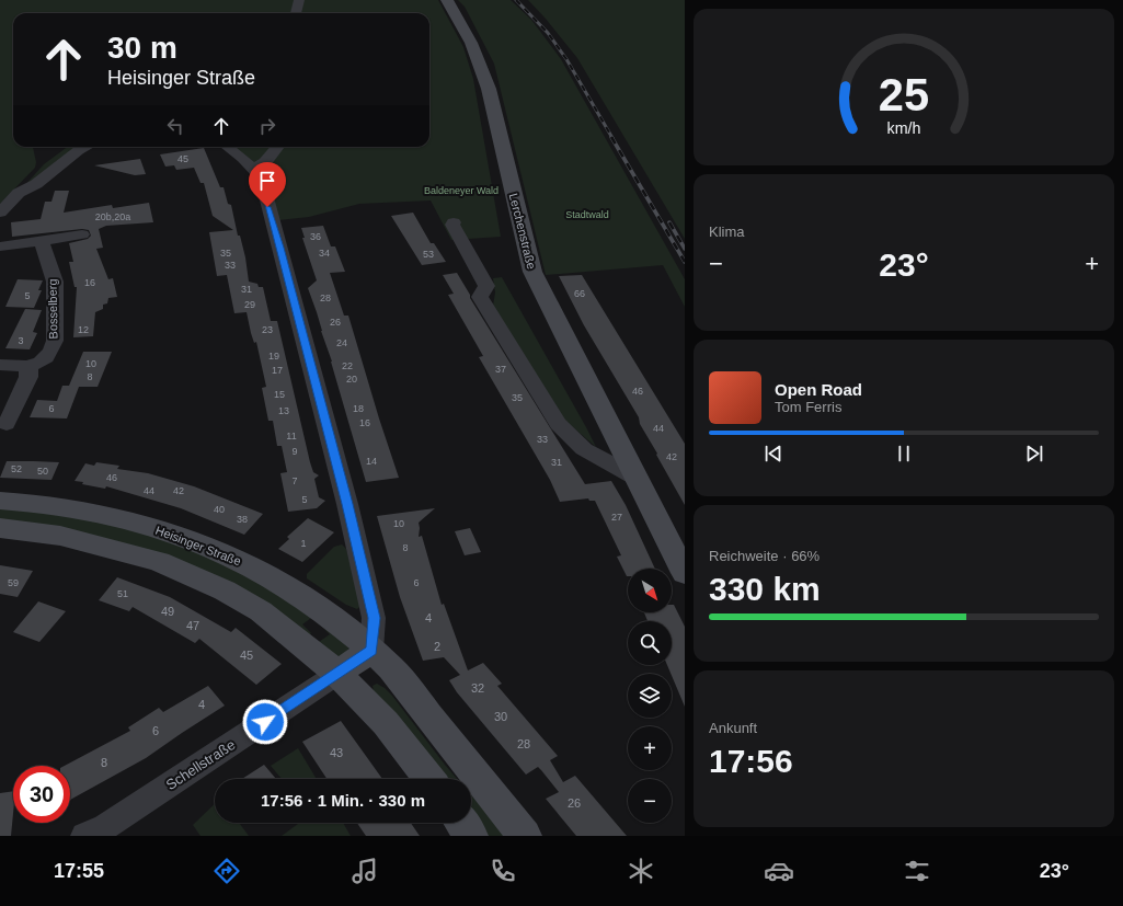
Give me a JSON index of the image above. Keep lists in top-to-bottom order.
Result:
{
  "streets": {
    "main road": ["Lerchenstraße", "Heisinger Straße"],
    "street": ["Bosselberg", "Schellstraße"]
  },
  "parks": ["Baldeneyer Wald", "Stadtwald"],
  "house_numbers": [
    "45",
    "20b,20a",
    "36",
    "35",
    "34",
    "53",
    "33",
    "16",
    "31",
    "66",
    "5",
    "28",
    "29",
    "26",
    "12",
    "23",
    "3",
    "24",
    "19",
    "10",
    "22",
    "37",
    "17",
    "8",
    "20",
    "46",
    "15",
    "35",
    "6",
    "18",
    "13",
    "16",
    "44",
    "11",
    "33",
    "9",
    "42",
    "14",
    "31",
    "52",
    "50",
    "46",
    "7",
    "44",
    "42",
    "5",
    "40",
    "27",
    "38",
    "10",
    "1",
    "8",
    "59",
    "6",
    "51",
    "49",
    "4",
    "47",
    "2",
    "45",
    "32",
    "4",
    "30",
    "6",
    "28",
    "43",
    "8",
    "26"
  ],
  "north": "bottom right",
  "page": {
    "turn": ["30 m", "Heisinger Straße"],
    "tile": [
      "Klima",
      ["Reichweite · 66%", "330 km"],
      ["Ankunft", "17:56"]
    ],
    "heat": ["−", "23°", "+"],
    "song": ["Open Road", "Tom Ferris"],
    "map_buttons": ["+", "−"],
    "limit": "30",
    "trip": "17:56 · 1 Min. · 330 m",
    "tabs": ["17:55", "23°"],
    "gauge": ["25", "km/h"]
  }
}
